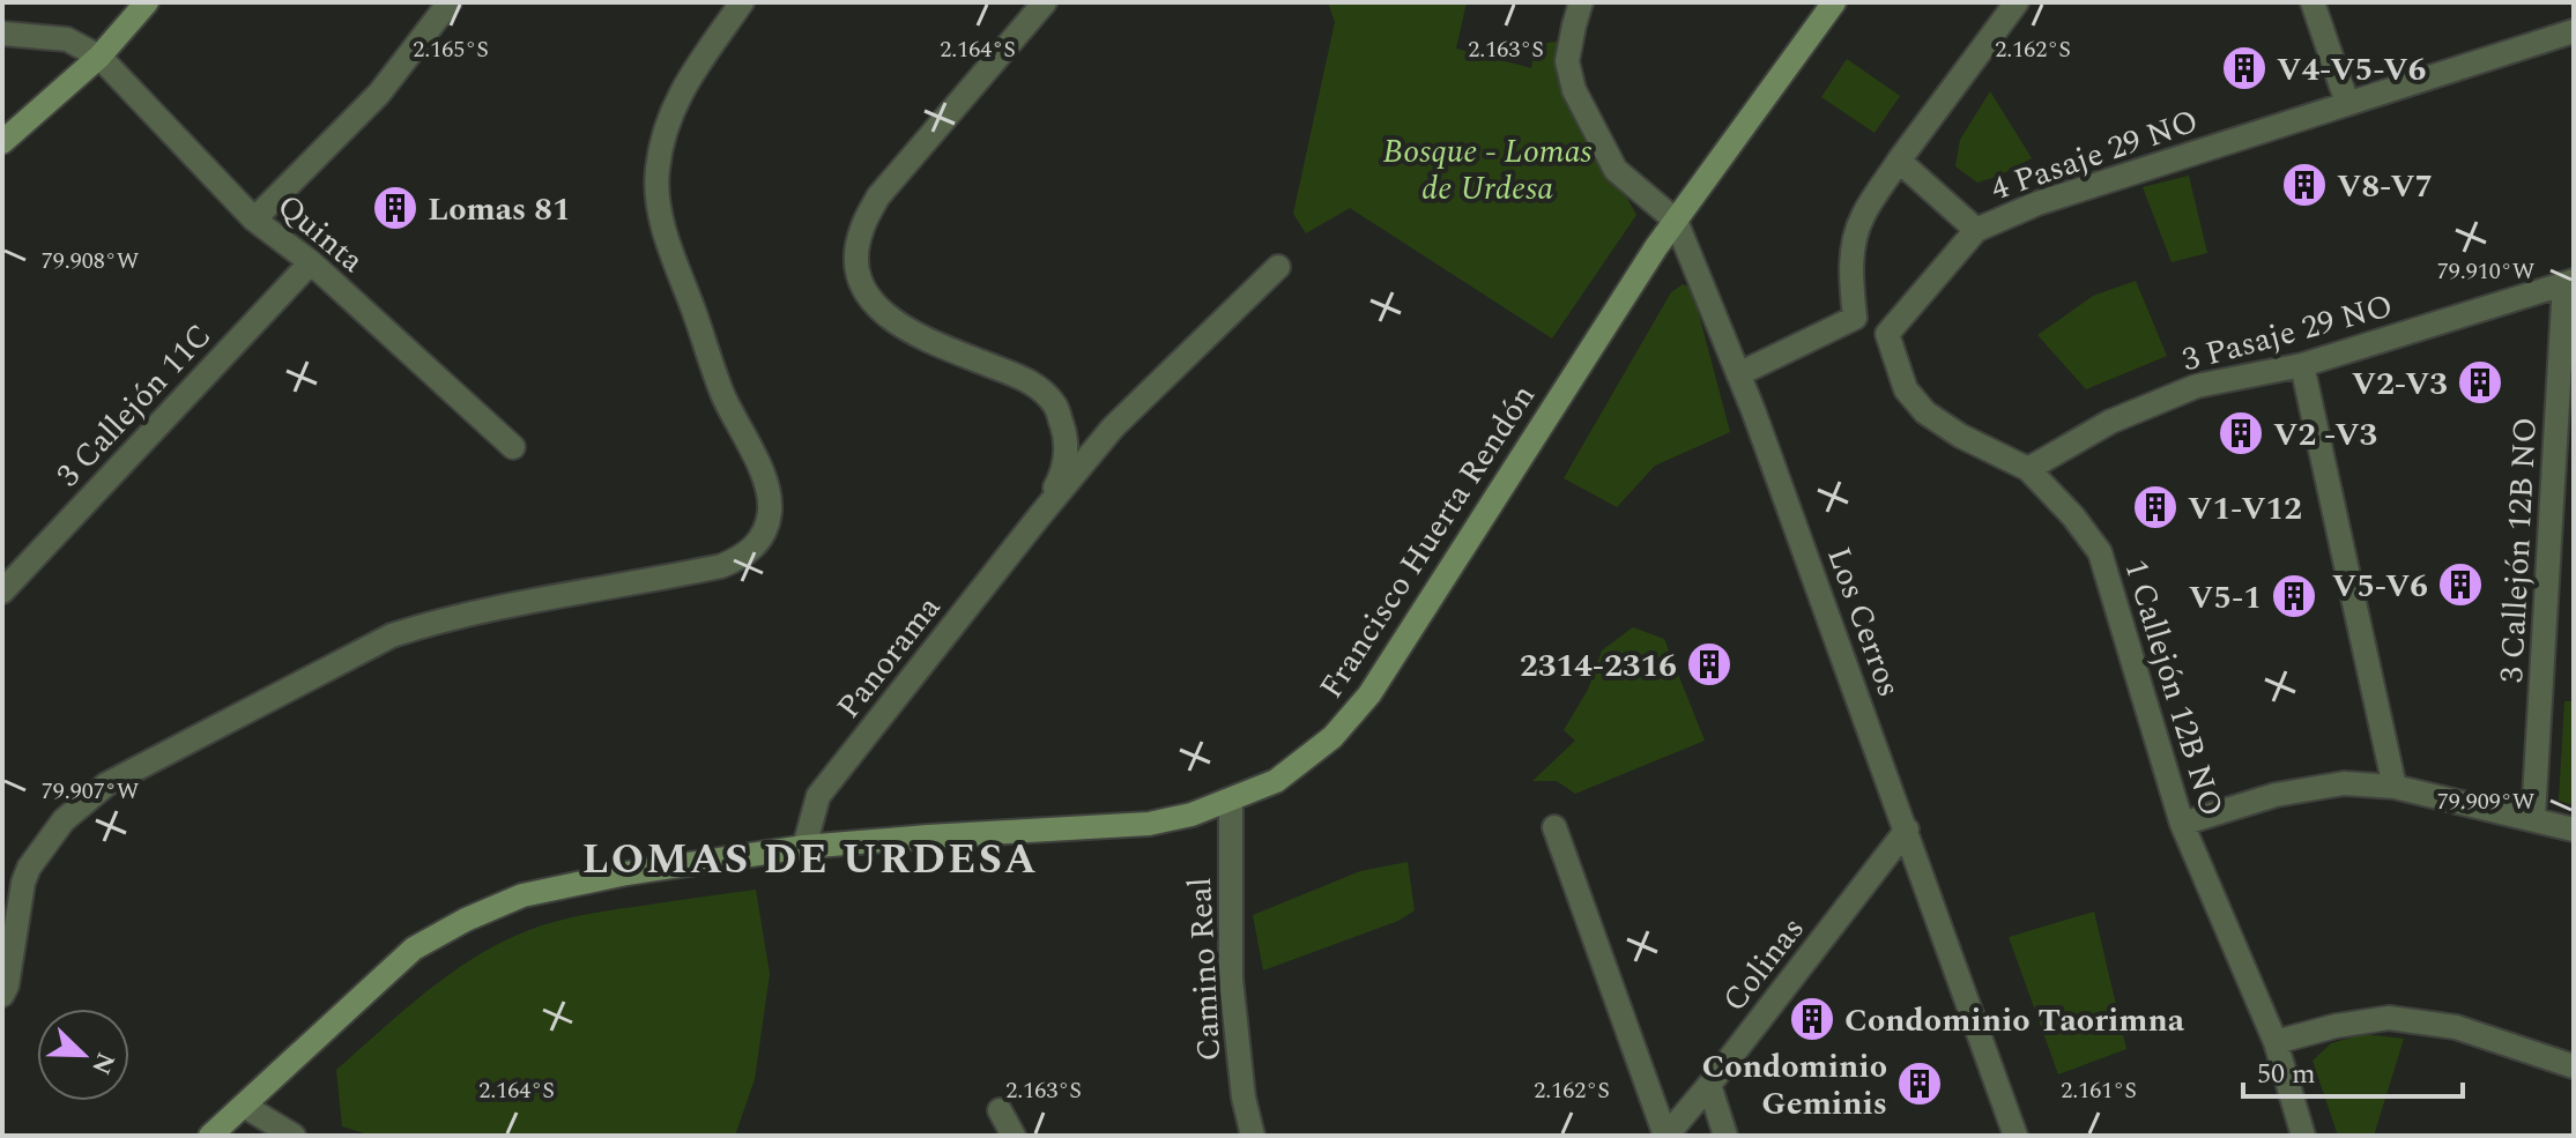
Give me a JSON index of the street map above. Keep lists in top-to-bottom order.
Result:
{
  "streets": {
    "street": [
      "4 Pasaje 29 NO",
      "Quinta",
      "3 Pasaje 29 NO",
      "3 Callejón 11C",
      "Francisco Huerta Rendón",
      "3 Callejón 12B NO",
      "Los Cerros",
      "Panorama",
      "1 Callejón 12B NO",
      "Colinas",
      "Camino Real"
    ]
  },
  "crossings": [
    ["4 Pasaje 29 NO", "1 Callejón 12B NO"],
    ["Quinta", "3 Callejón 11C"],
    ["3 Pasaje 29 NO", "3 Callejón 12B NO"],
    ["3 Pasaje 29 NO", "1 Callejón 12B NO"],
    ["Francisco Huerta Rendón", "Los Cerros"],
    ["Francisco Huerta Rendón", "Panorama"],
    ["Francisco Huerta Rendón", "Camino Real"],
    ["Los Cerros", "Colinas"]
  ],
  "districts": ["LOMAS DE URDESA"],
  "parks": ["Bosque - Lomas de Urdesa"],
  "places": {
    "building": [
      "V4-V5-V6",
      "V8-V7",
      "Lomas 81",
      "V2-V3",
      "V2 -V3",
      "V1-V12",
      "V5-V6",
      "V5-1",
      "2314-2316",
      "Condominio Taorimna",
      "Condominio Geminis"
    ]
  },
  "scale_bar": "50 m",
  "north": "bottom right",
  "coordinates": [
    "2.165°S",
    "2.164°S",
    "2.163°S",
    "2.162°S",
    "79.908°W",
    "79.910°W",
    "79.907°W",
    "79.909°W",
    "2.161°S"
  ]
}
